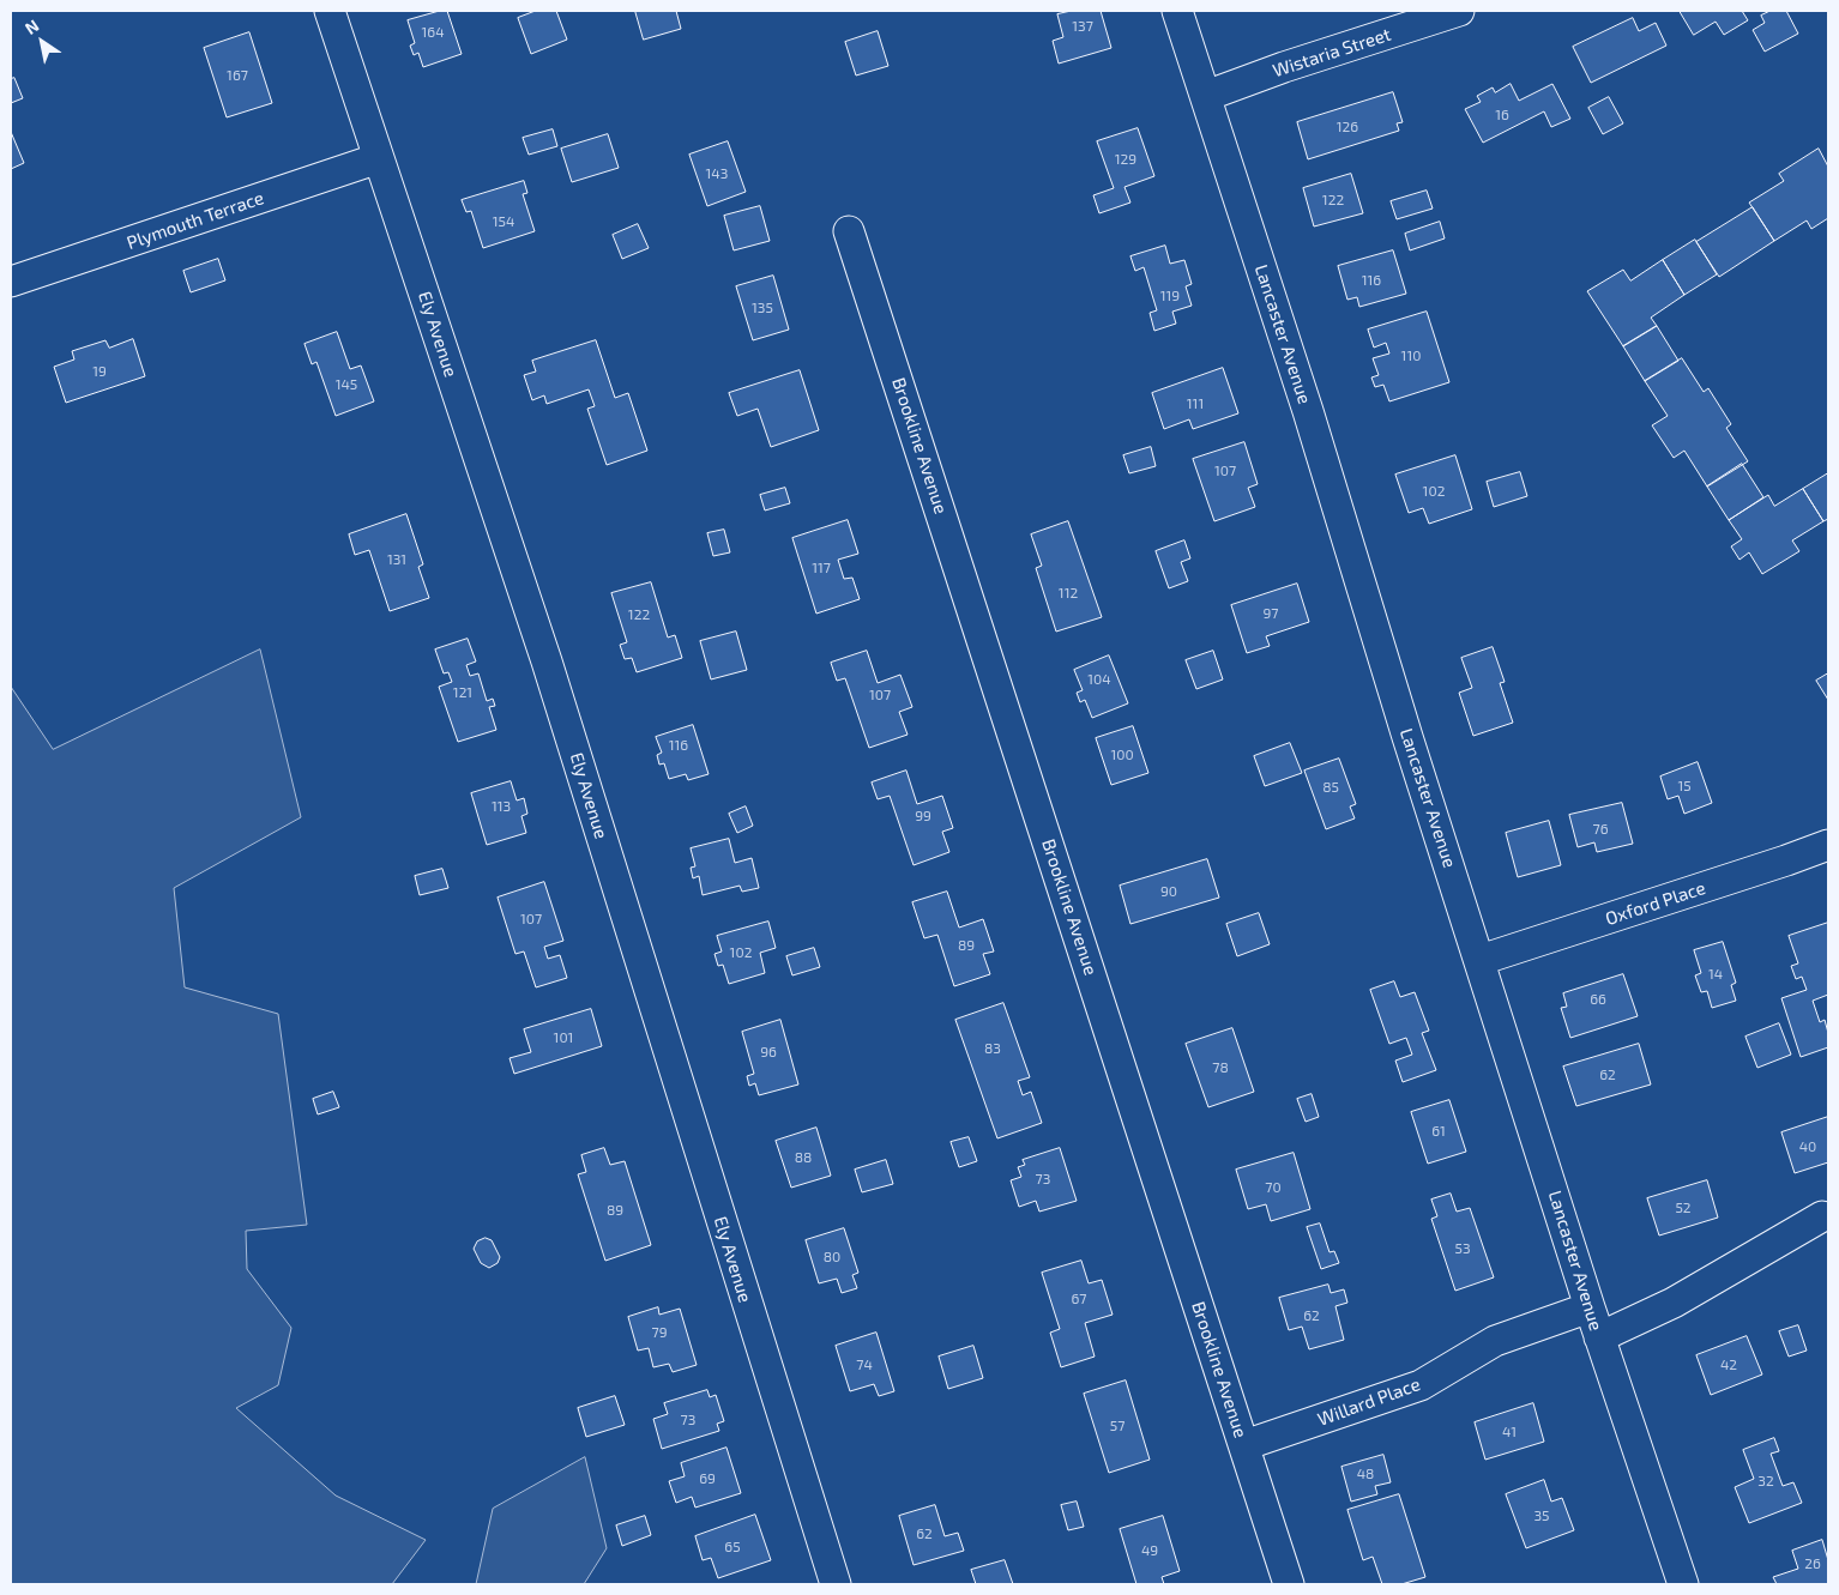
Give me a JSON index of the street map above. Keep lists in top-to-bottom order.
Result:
{
  "streets": {
    "street": [
      "Wistaria Street",
      "Plymouth Terrace",
      "Ely Avenue",
      "Lancaster Avenue",
      "Brookline Avenue",
      "Oxford Place",
      "Willard Place"
    ]
  },
  "crossings": [
    ["Wistaria Street", "Lancaster Avenue"],
    ["Plymouth Terrace", "Ely Avenue"],
    ["Lancaster Avenue", "Oxford Place"],
    ["Lancaster Avenue", "Willard Place"],
    ["Brookline Avenue", "Willard Place"]
  ],
  "house_numbers": [
    "137",
    "164",
    "167",
    "16",
    "126",
    "129",
    "143",
    "122",
    "154",
    "116",
    "119",
    "135",
    "110",
    "19",
    "145",
    "111",
    "107",
    "102",
    "131",
    "117",
    "112",
    "97",
    "122",
    "104",
    "121",
    "107",
    "116",
    "100",
    "15",
    "85",
    "113",
    "99",
    "76",
    "90",
    "107",
    "89",
    "102",
    "14",
    "66",
    "101",
    "83",
    "96",
    "78",
    "62",
    "61",
    "40",
    "88",
    "73",
    "70",
    "52",
    "89",
    "53",
    "80",
    "67",
    "62",
    "79",
    "74",
    "42",
    "73",
    "57",
    "41",
    "48",
    "69",
    "32",
    "35",
    "62",
    "65",
    "49",
    "26"
  ],
  "north": "top left"
}
